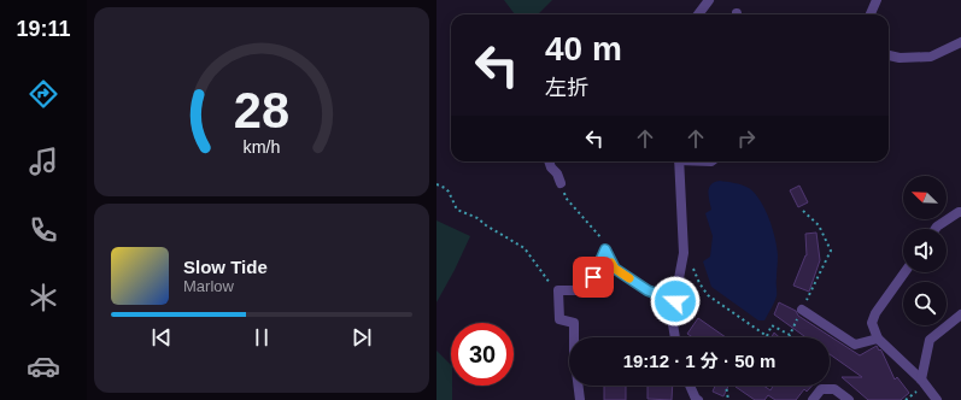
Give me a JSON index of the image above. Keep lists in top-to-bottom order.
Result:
{
  "north": "top left",
  "page": {
    "tabs": "19:11",
    "turn": ["40 m", "左折"],
    "song": ["Slow Tide", "Marlow"],
    "limit": "30",
    "trip": "19:12 · 1 分 · 50 m",
    "gauge": ["28", "km/h"]
  }
}
